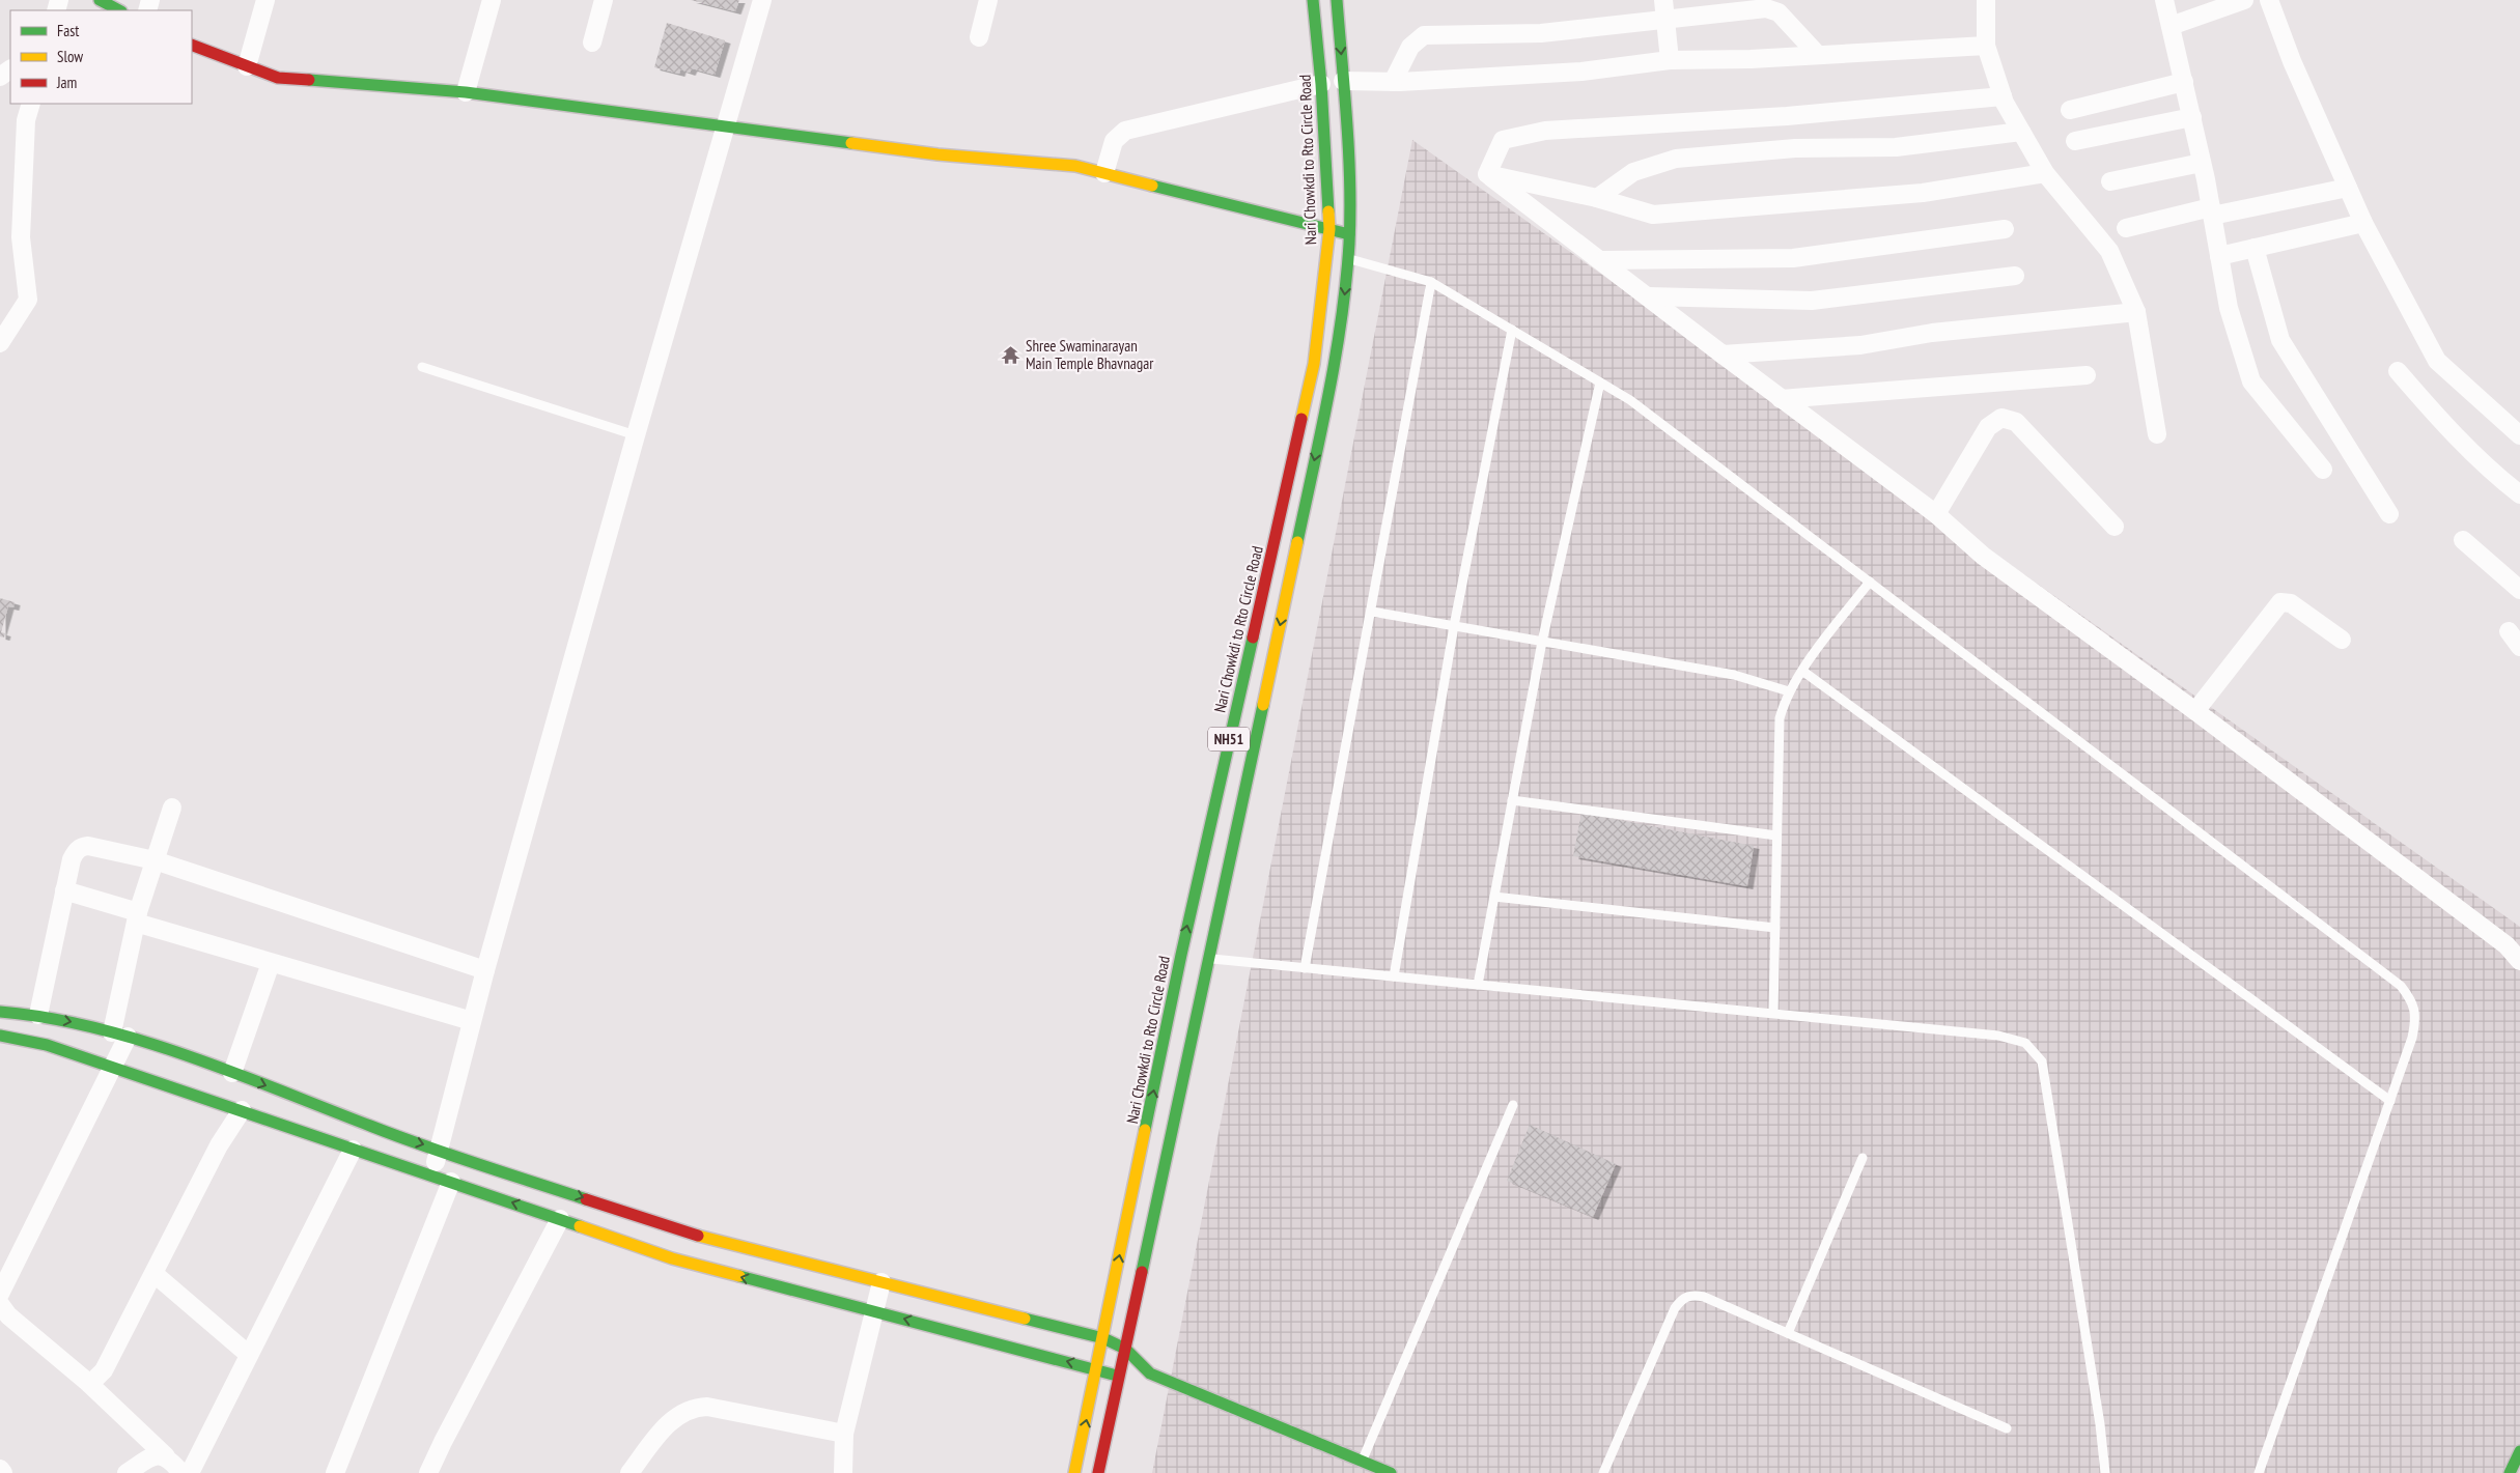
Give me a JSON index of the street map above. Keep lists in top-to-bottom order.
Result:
{
  "streets": {
    "main road": ["Nari Chowkdi to Rto Circle Road", "NH51"]
  },
  "crossings": [
    ["Nari Chowkdi to Rto Circle Road", "NH51"]
  ],
  "places": {
    "temple": ["Shree Swaminarayan Main Temple Bhavnagar"]
  },
  "legend": ["Fast", "Slow", "Jam"]
}
